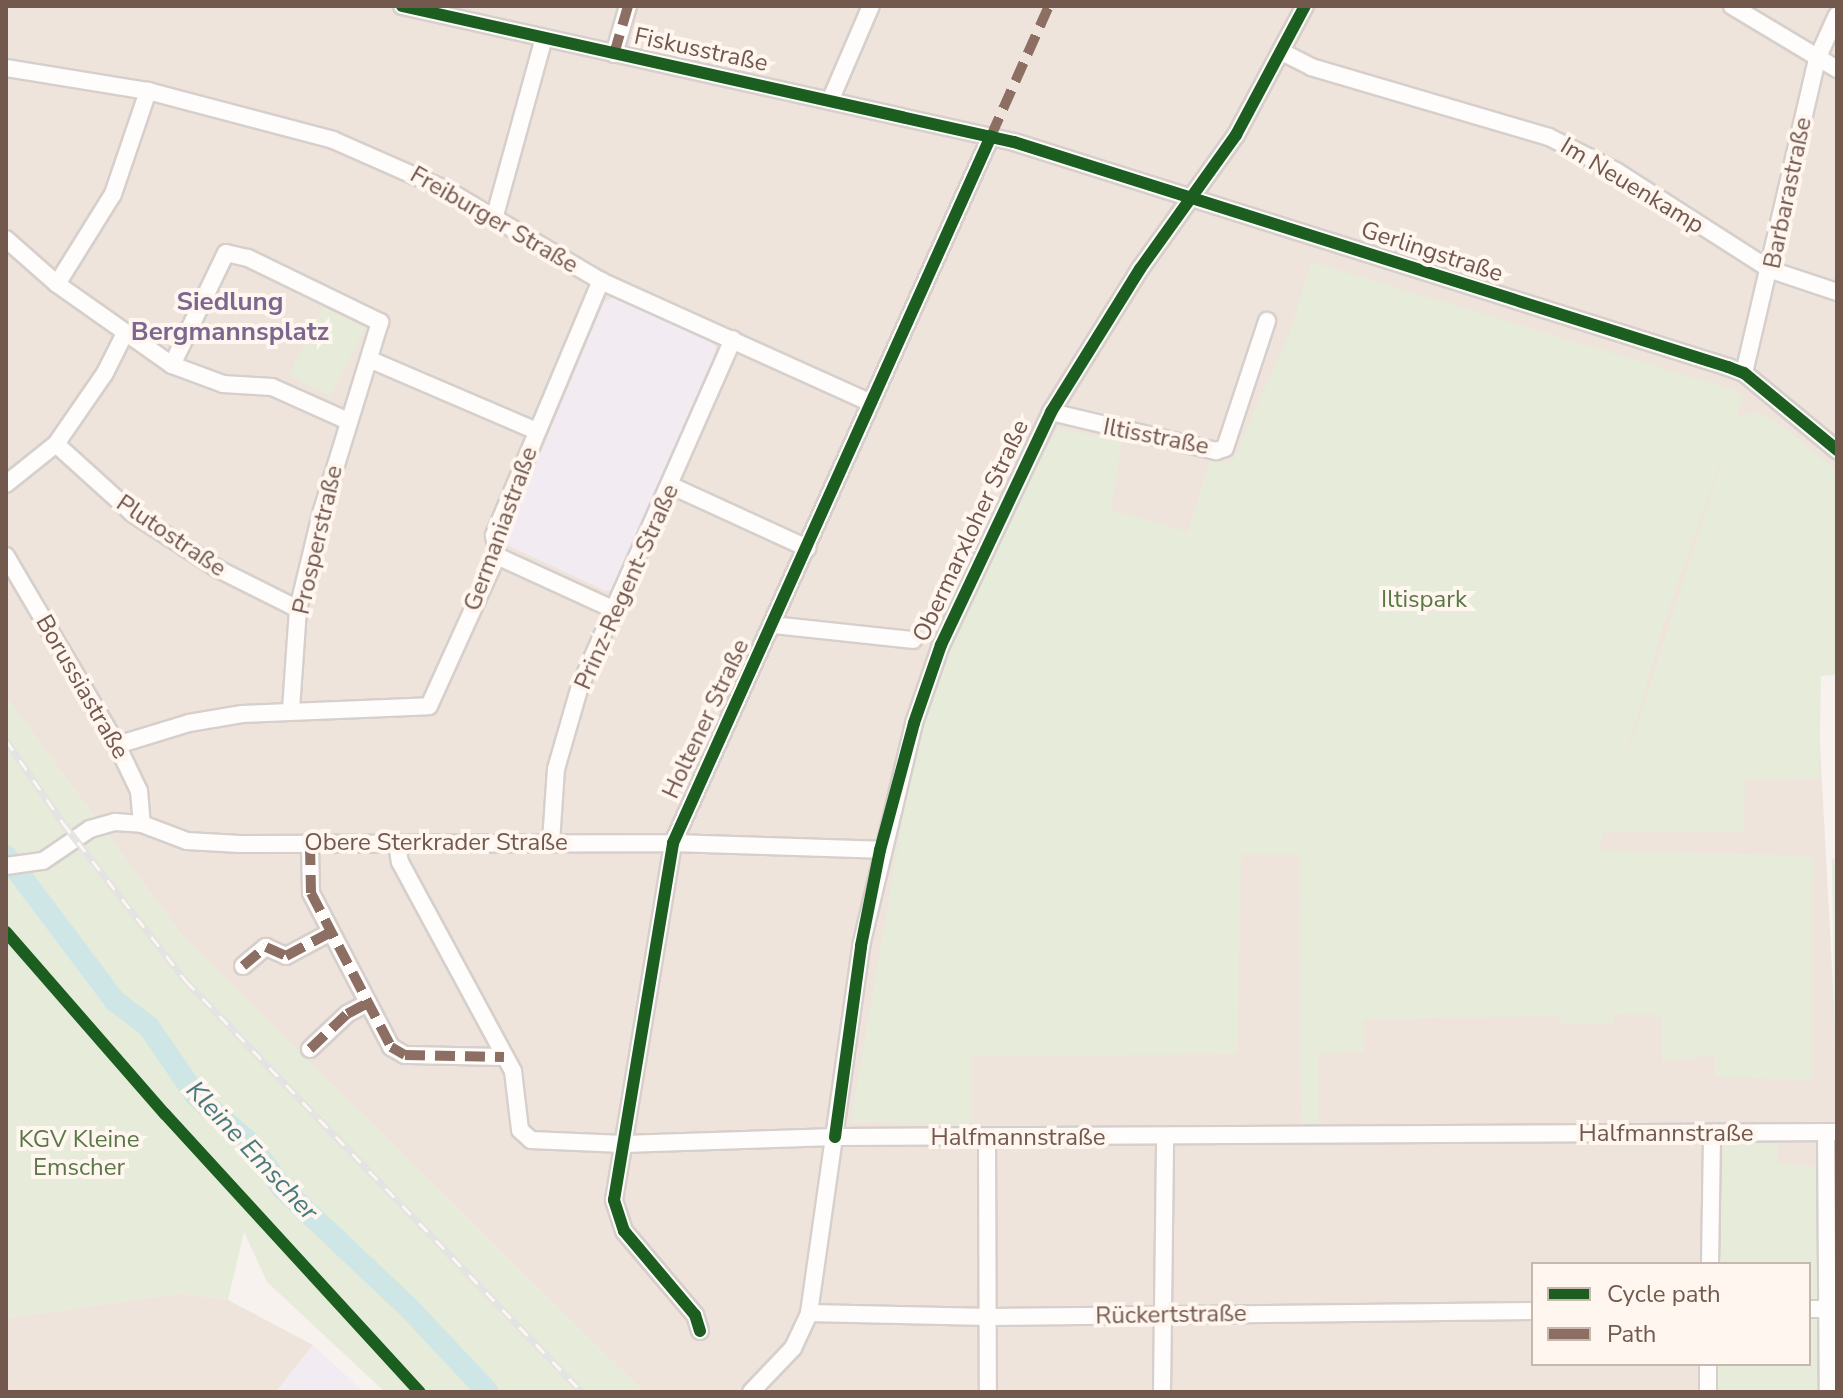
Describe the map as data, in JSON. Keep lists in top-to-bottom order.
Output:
{
  "streets": {
    "street": [
      "Fiskusstraße",
      "Im Neuenkamp",
      "Barbarastraße",
      "Freiburger Straße",
      "Gerlingstraße",
      "Iltisstraße",
      "Germaniastraße",
      "Obermarxloher Straße",
      "Plutostraße",
      "Prosperstraße",
      "Prinz-Regent-Straße",
      "Borussiastraße",
      "Holtener Straße",
      "Obere Sterkrader Straße",
      "Halfmannstraße",
      "Rückertstraße"
    ]
  },
  "crossings": [
    ["Fiskusstraße", "Gerlingstraße"],
    ["Fiskusstraße", "Holtener Straße"],
    ["Im Neuenkamp", "Barbarastraße"],
    ["Im Neuenkamp", "Obermarxloher Straße"],
    ["Barbarastraße", "Gerlingstraße"],
    ["Freiburger Straße", "Germaniastraße"],
    ["Freiburger Straße", "Prinz-Regent-Straße"],
    ["Freiburger Straße", "Holtener Straße"],
    ["Gerlingstraße", "Obermarxloher Straße"],
    ["Gerlingstraße", "Holtener Straße"],
    ["Iltisstraße", "Obermarxloher Straße"],
    ["Germaniastraße", "Prosperstraße"],
    ["Germaniastraße", "Borussiastraße"],
    ["Obermarxloher Straße", "Obere Sterkrader Straße"],
    ["Obermarxloher Straße", "Halfmannstraße"],
    ["Obermarxloher Straße", "Rückertstraße"],
    ["Plutostraße", "Prosperstraße"],
    ["Prinz-Regent-Straße", "Obere Sterkrader Straße"],
    ["Borussiastraße", "Obere Sterkrader Straße"],
    ["Holtener Straße", "Obere Sterkrader Straße"],
    ["Holtener Straße", "Halfmannstraße"],
    ["Obere Sterkrader Straße", "Halfmannstraße"]
  ],
  "districts": ["Siedlung Bergmannsplatz"],
  "water": ["Kleine Emscher"],
  "parks": ["Iltispark", "KGV Kleine Emscher"],
  "legend": ["Cycle path", "Path"]
}
